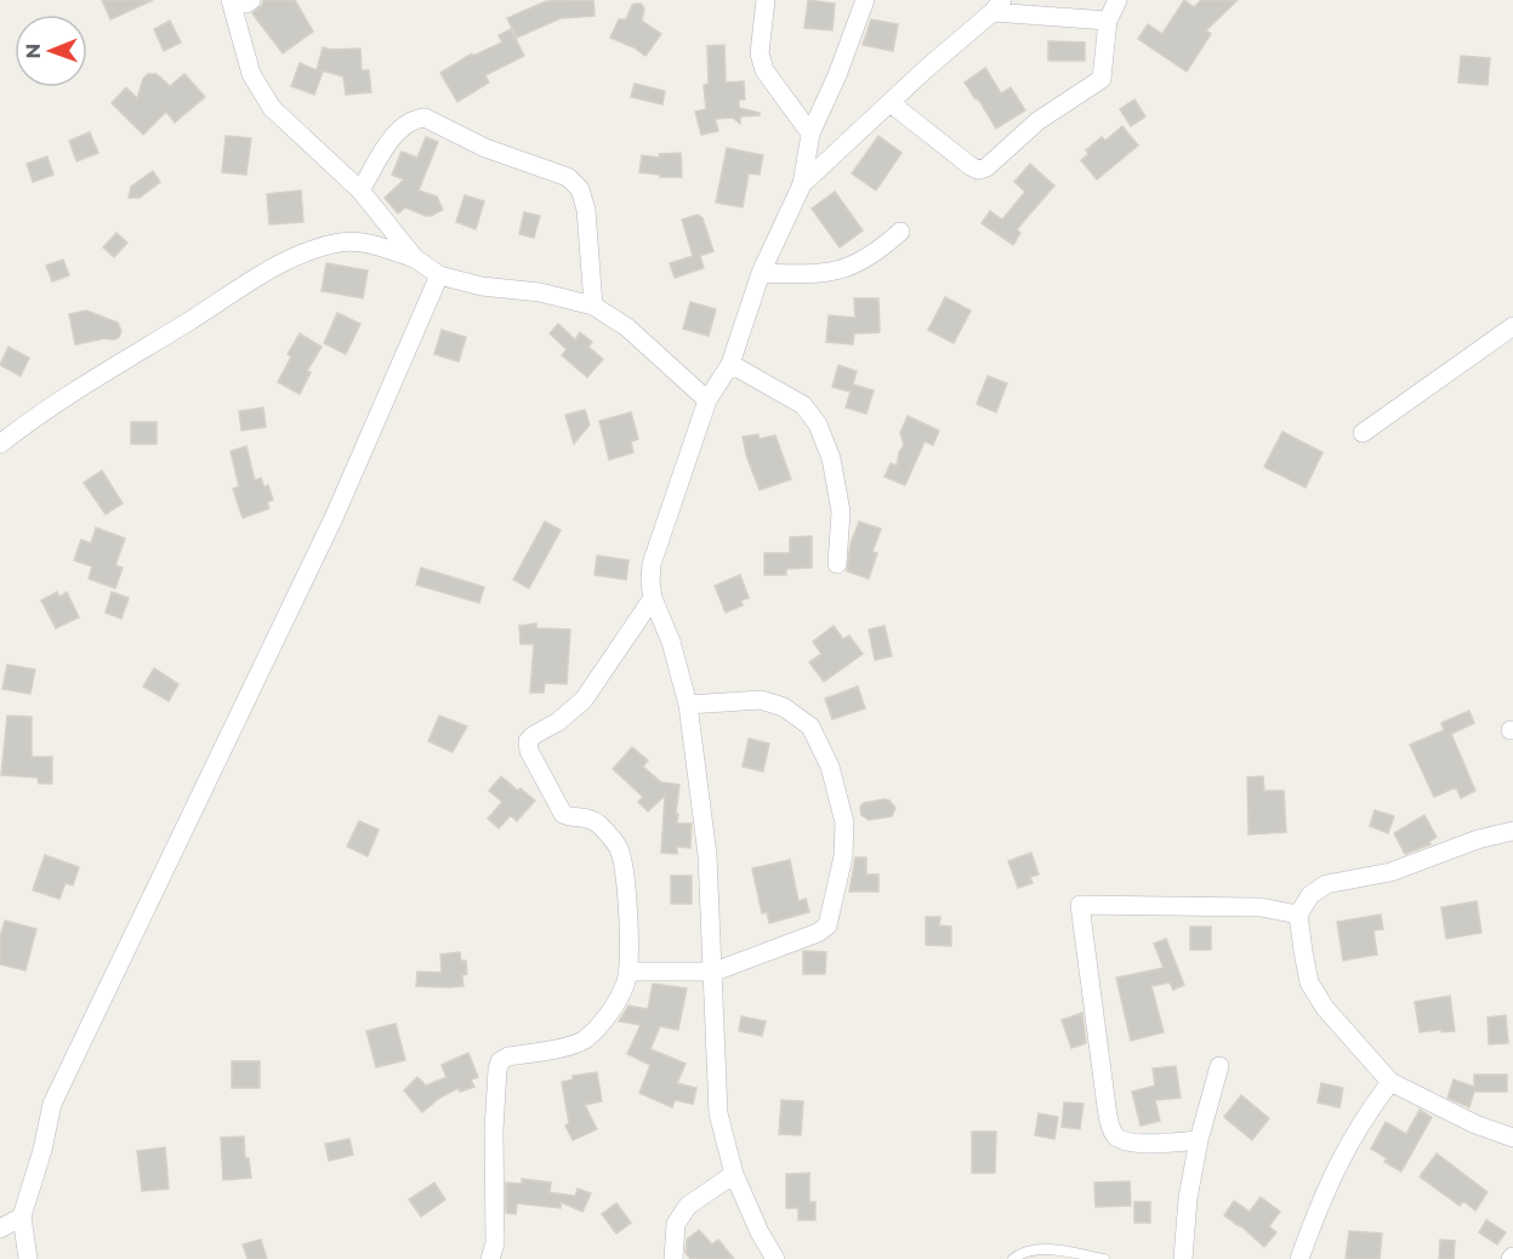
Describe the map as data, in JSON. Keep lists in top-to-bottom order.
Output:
{
  "north": "left"
}
